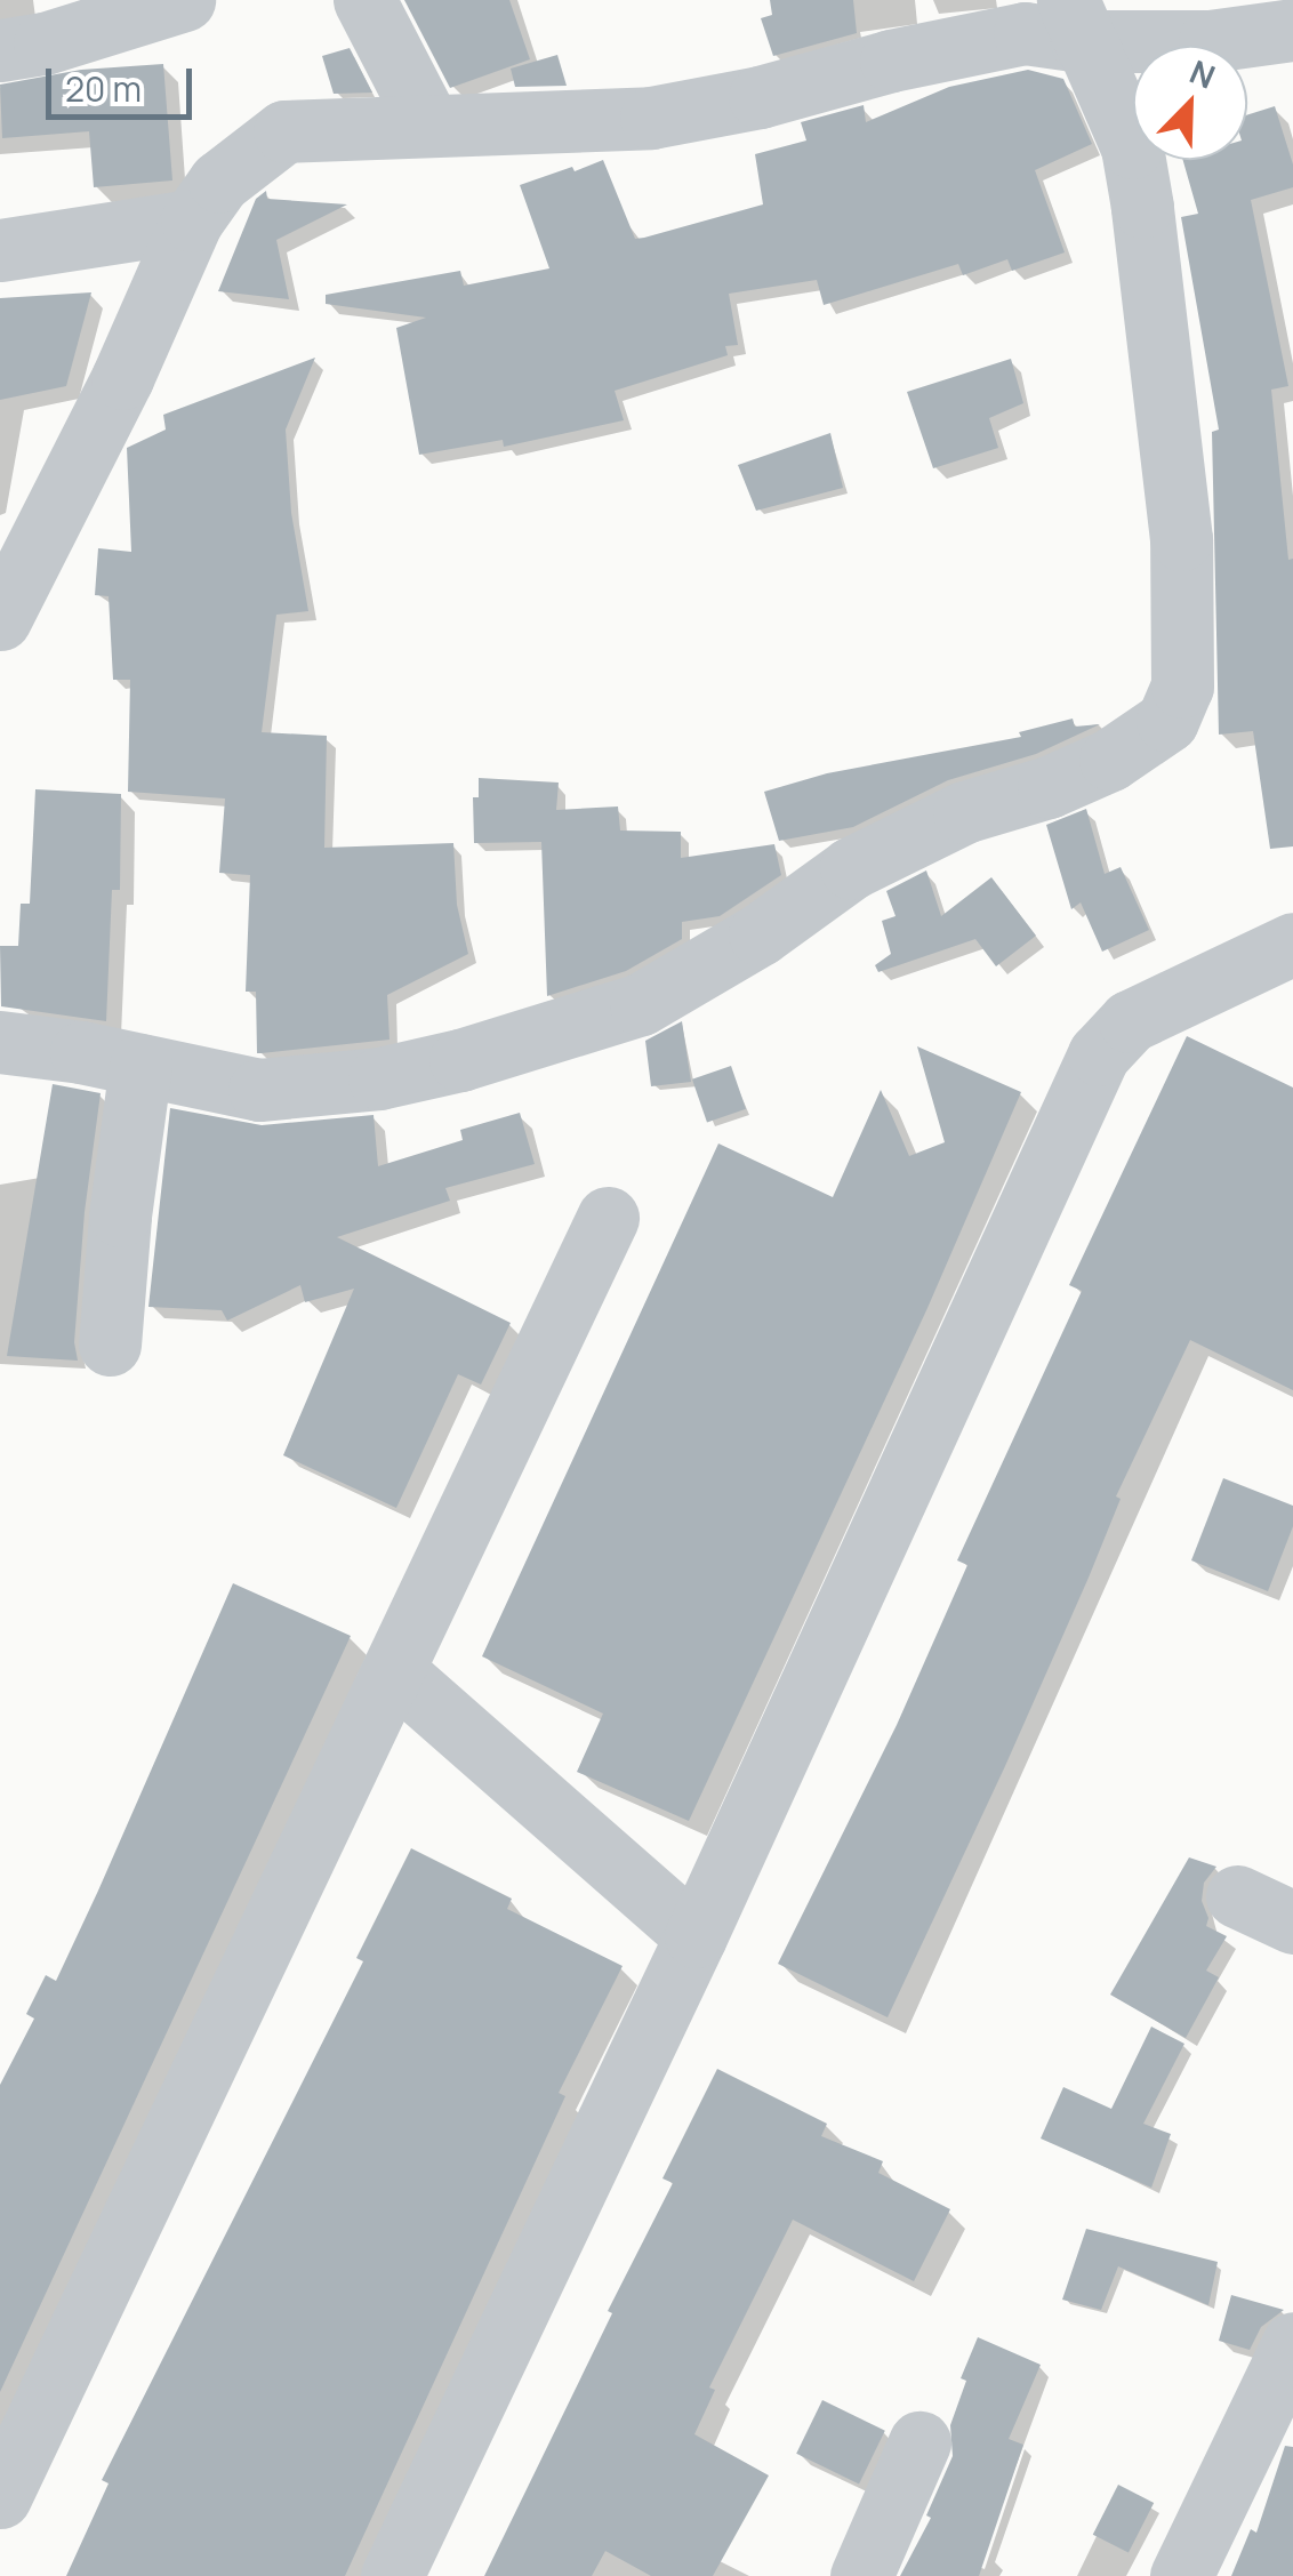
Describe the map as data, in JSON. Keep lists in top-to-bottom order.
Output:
{
  "scale_bar": "20 m",
  "north": "top right"
}
